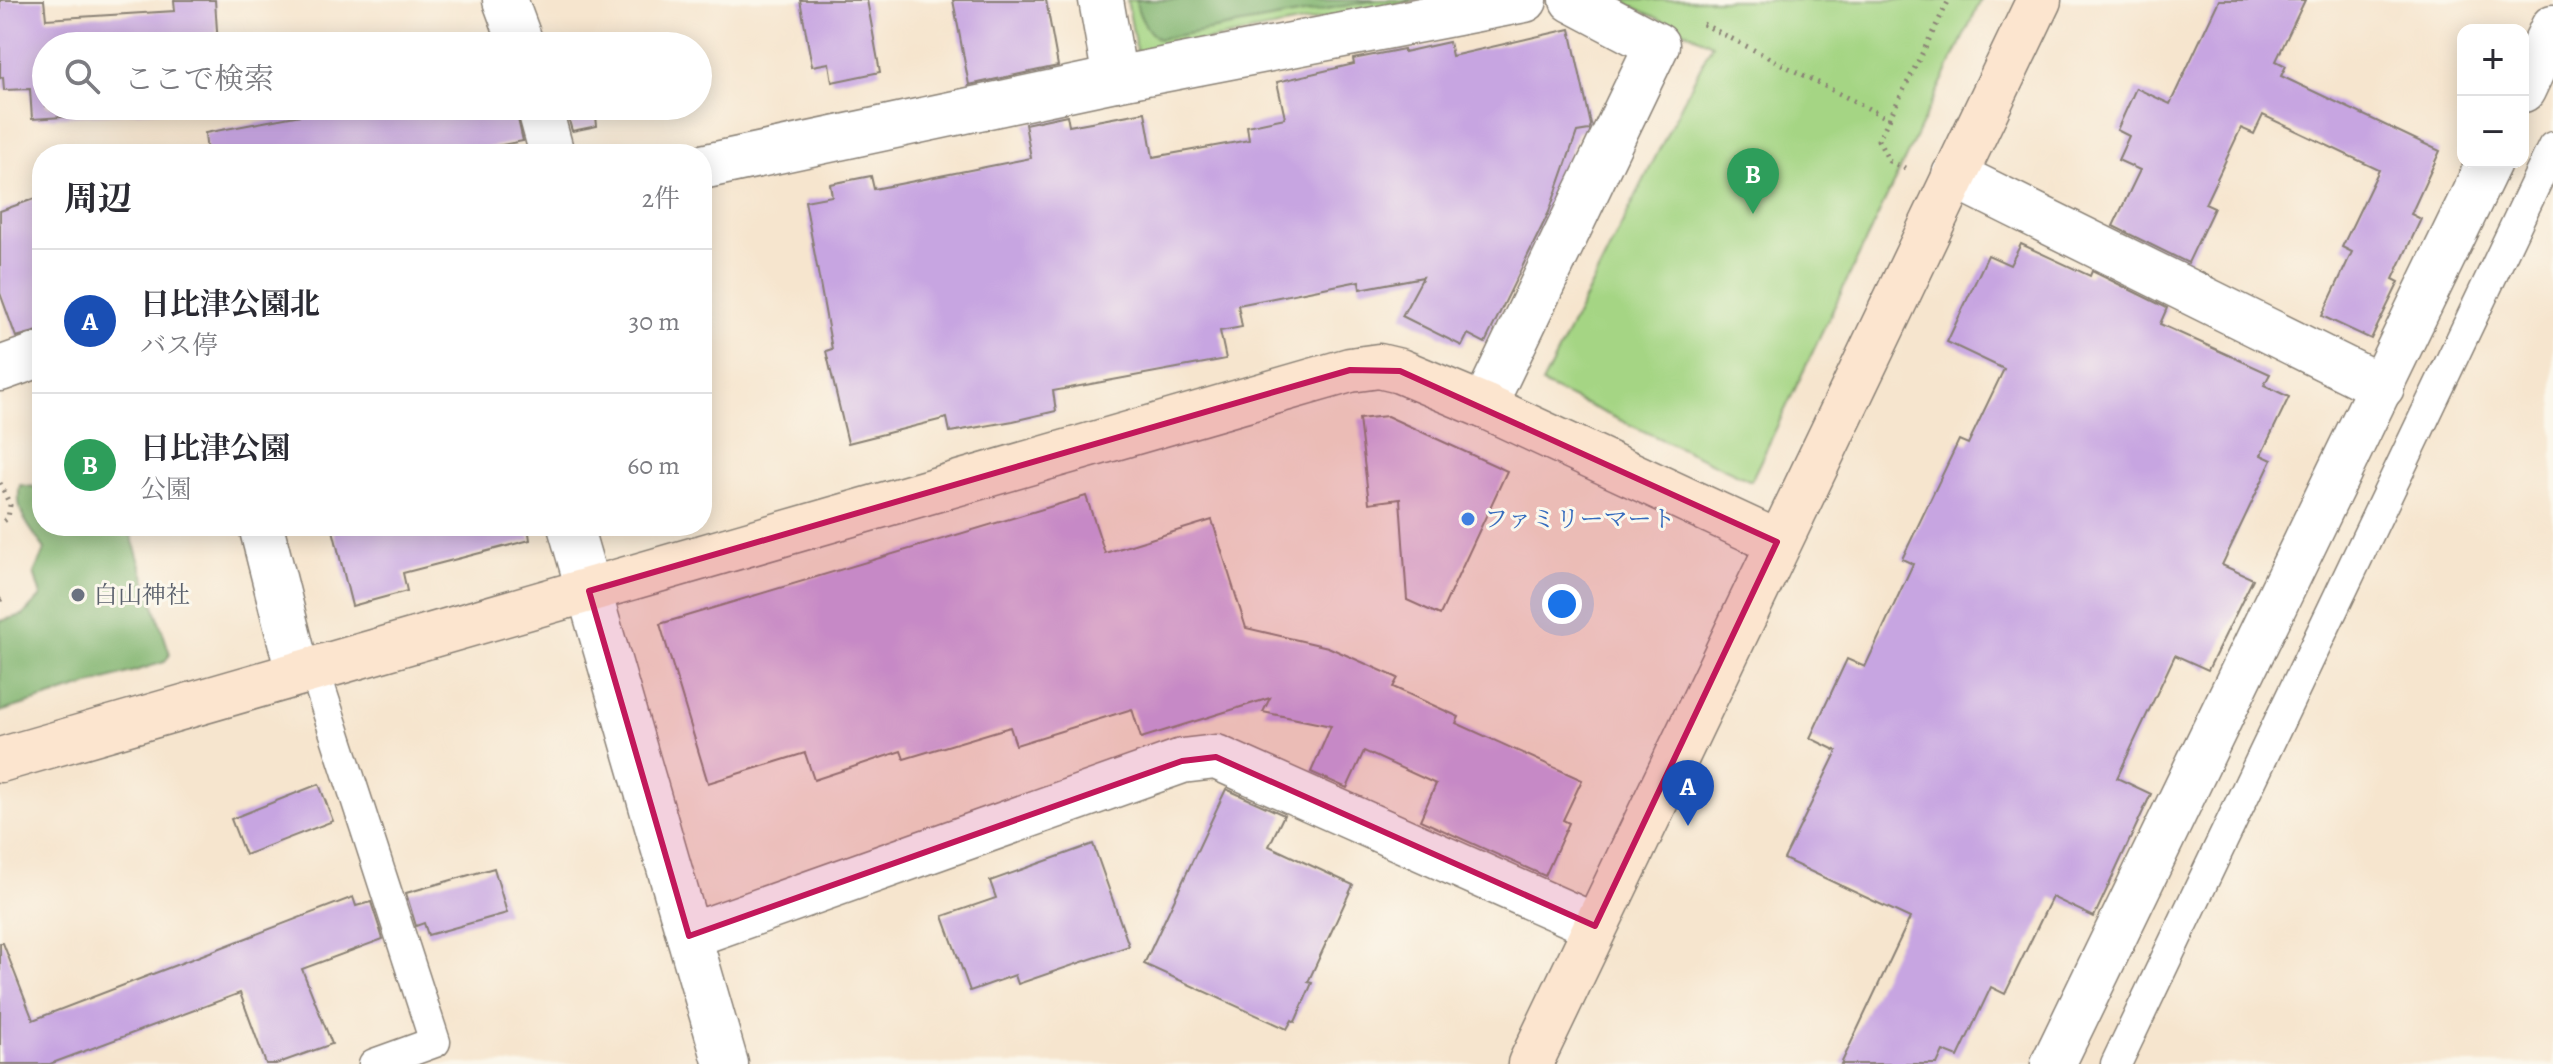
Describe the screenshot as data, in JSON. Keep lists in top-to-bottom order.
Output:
{
  "places": ["ファミリーマート", "白山神社"],
  "page": {
    "map_buttons": ["+", "−"],
    "search": "ここで検索",
    "heading": ["周辺", "2件"],
    "pins": ["B", "A"],
    "list": [
      {
        "mark": "A",
        "name": "日比津公園北",
        "note": "バス停",
        "value": "30 m"
      },
      {
        "mark": "B",
        "name": "日比津公園",
        "note": "公園",
        "value": "60 m"
      }
    ]
  }
}
